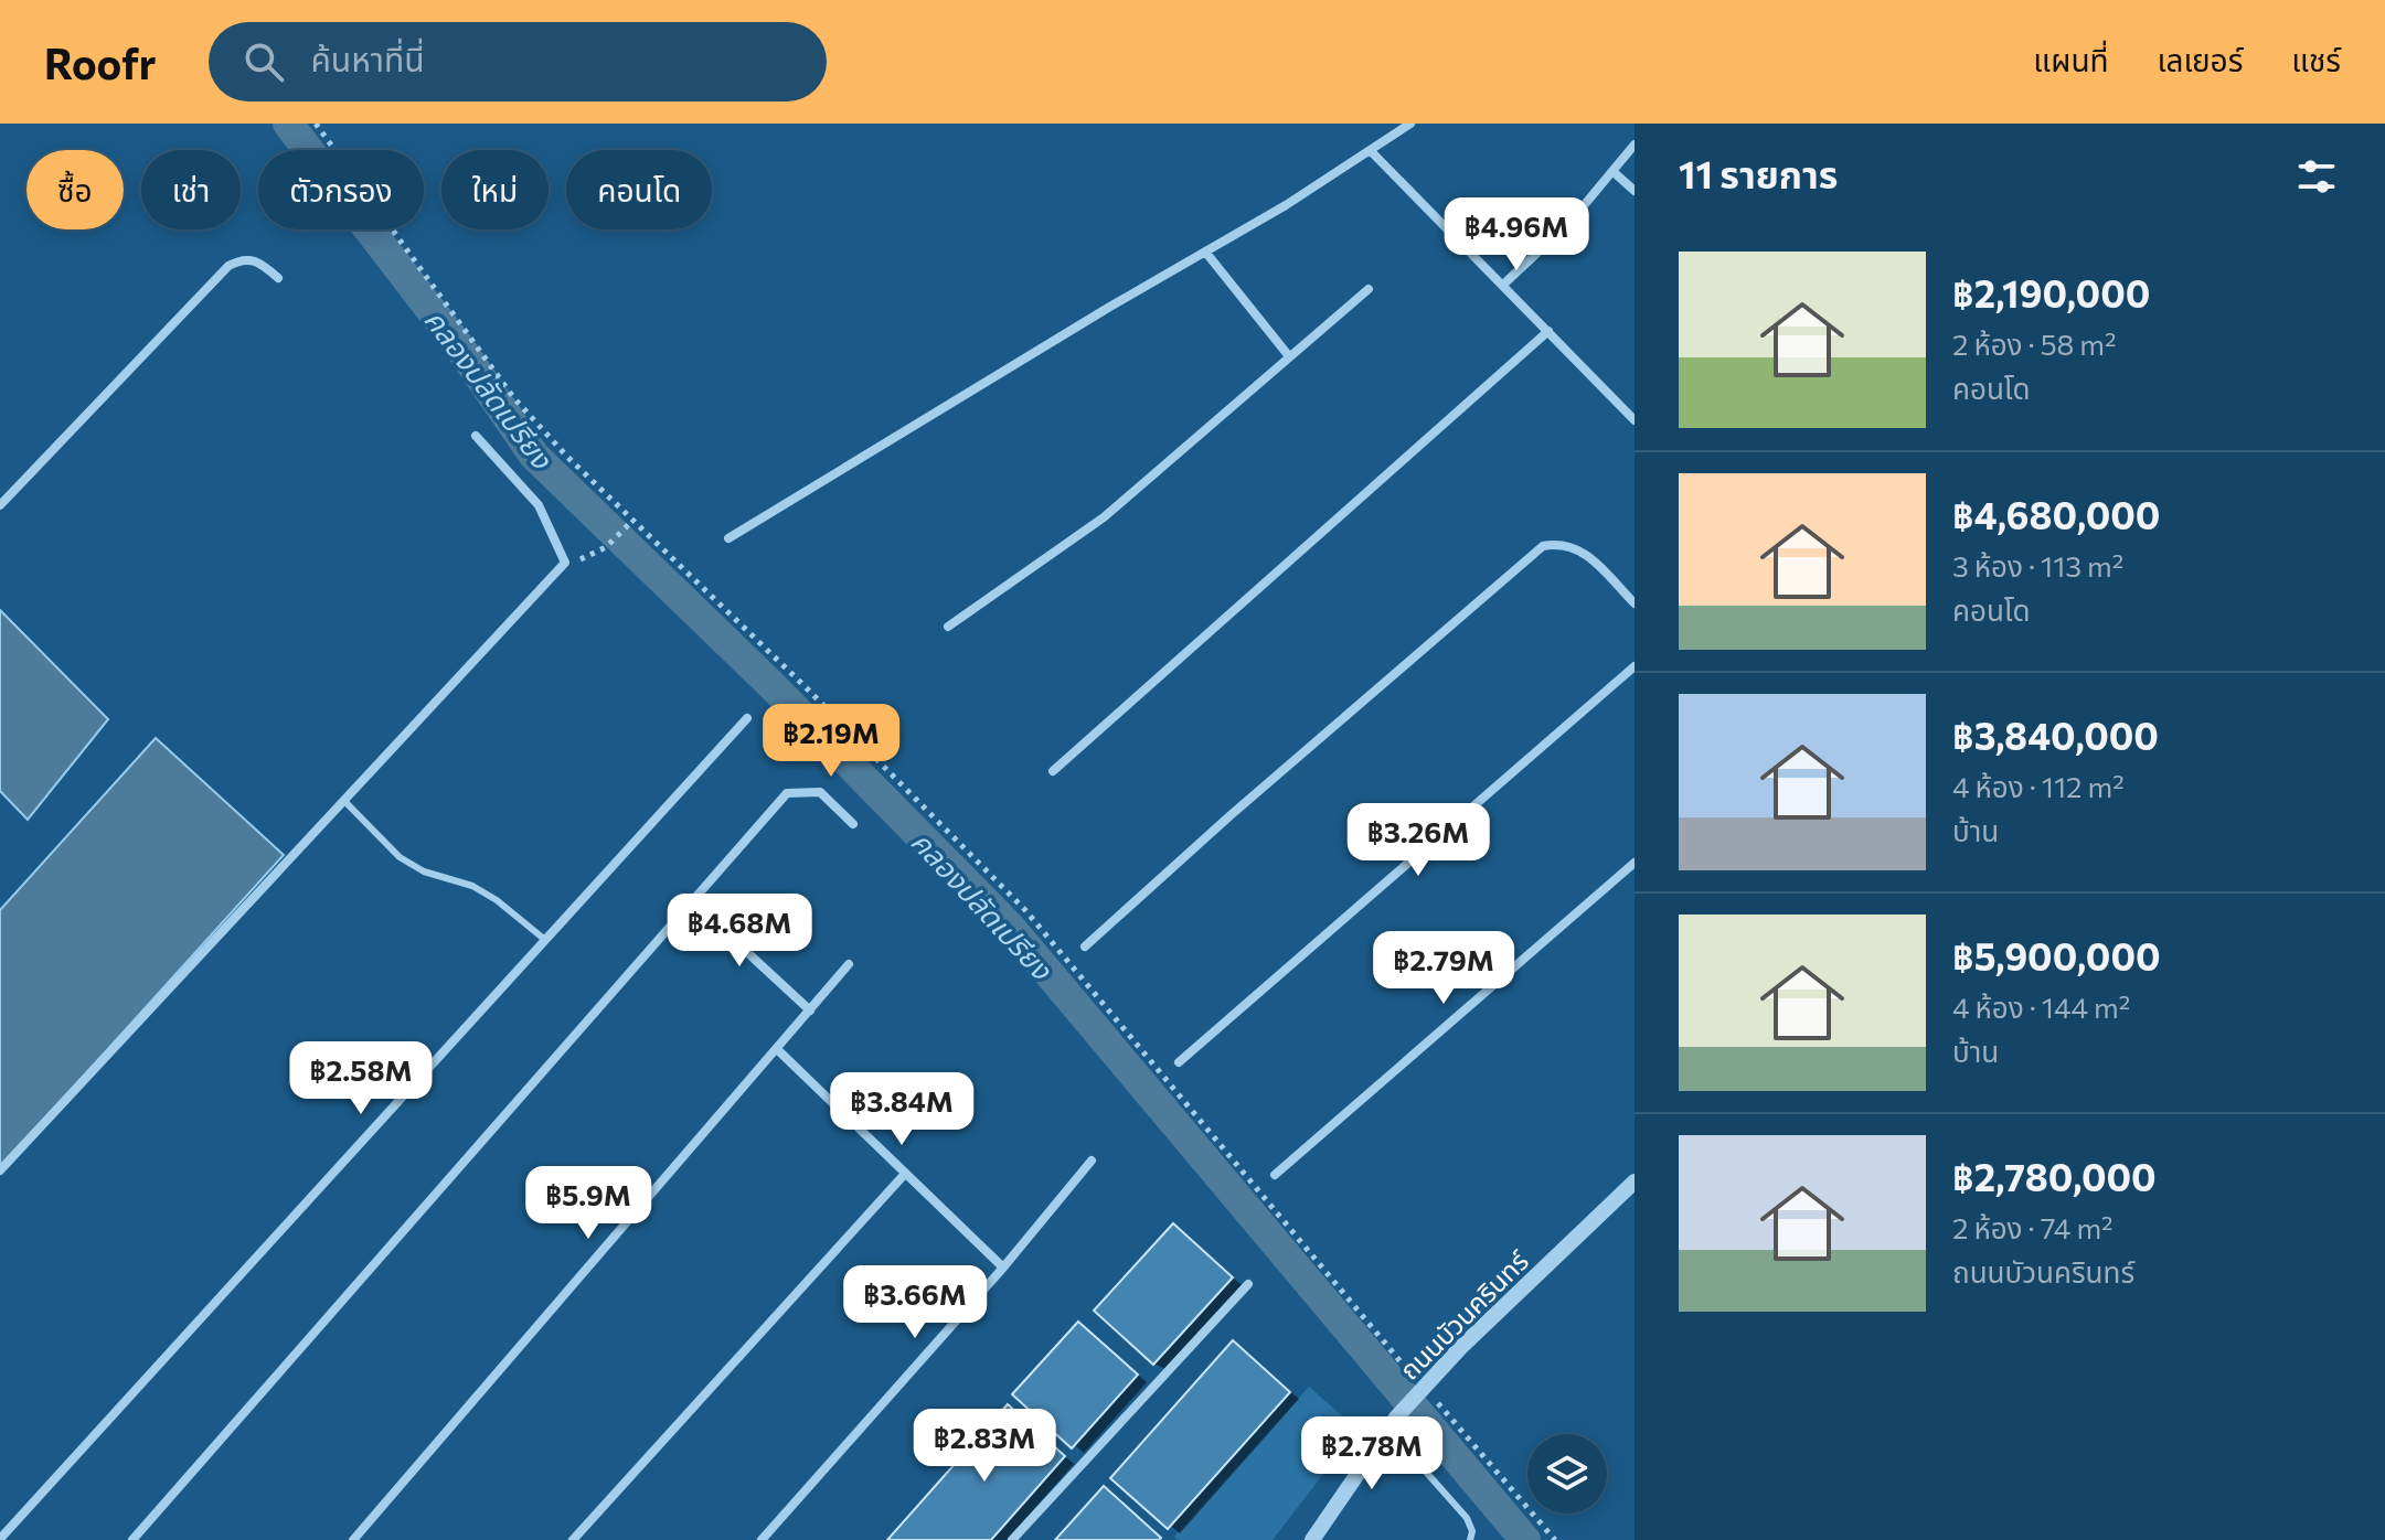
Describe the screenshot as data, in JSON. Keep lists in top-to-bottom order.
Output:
{
  "streets": {
    "street": ["ถนนบัวนครินทร์"]
  },
  "water": ["คลองปลัดเปรียง"],
  "page": {
    "header": "Roofr",
    "search": "ค้นหาที่นี่",
    "nav": ["แผนที่", "เลเยอร์", "แชร์"],
    "heading": "11 รายการ",
    "chip": [
      "ซื้อ",
      "เช่า",
      "ตัวกรอง",
      "ใหม่",
      "คอนโด"
    ],
    "price": [
      "฿4.96M",
      "฿2.19M",
      "฿3.26M",
      "฿4.68M",
      "฿2.79M",
      "฿2.58M",
      "฿3.84M",
      "฿5.9M",
      "฿3.66M",
      "฿2.83M",
      "฿2.78M"
    ],
    "list": [
      {
        "name": "฿2,190,000",
        "note": "2 ห้อง · 58 m² · คอนโด"
      },
      {
        "name": "฿4,680,000",
        "note": "3 ห้อง · 113 m² · คอนโด"
      },
      {
        "name": "฿3,840,000",
        "note": "4 ห้อง · 112 m² · บ้าน"
      },
      {
        "name": "฿5,900,000",
        "note": "4 ห้อง · 144 m² · บ้าน"
      },
      {
        "name": "฿2,780,000",
        "note": "2 ห้อง · 74 m² · ถนนบัวนครินทร์"
      }
    ]
  }
}
